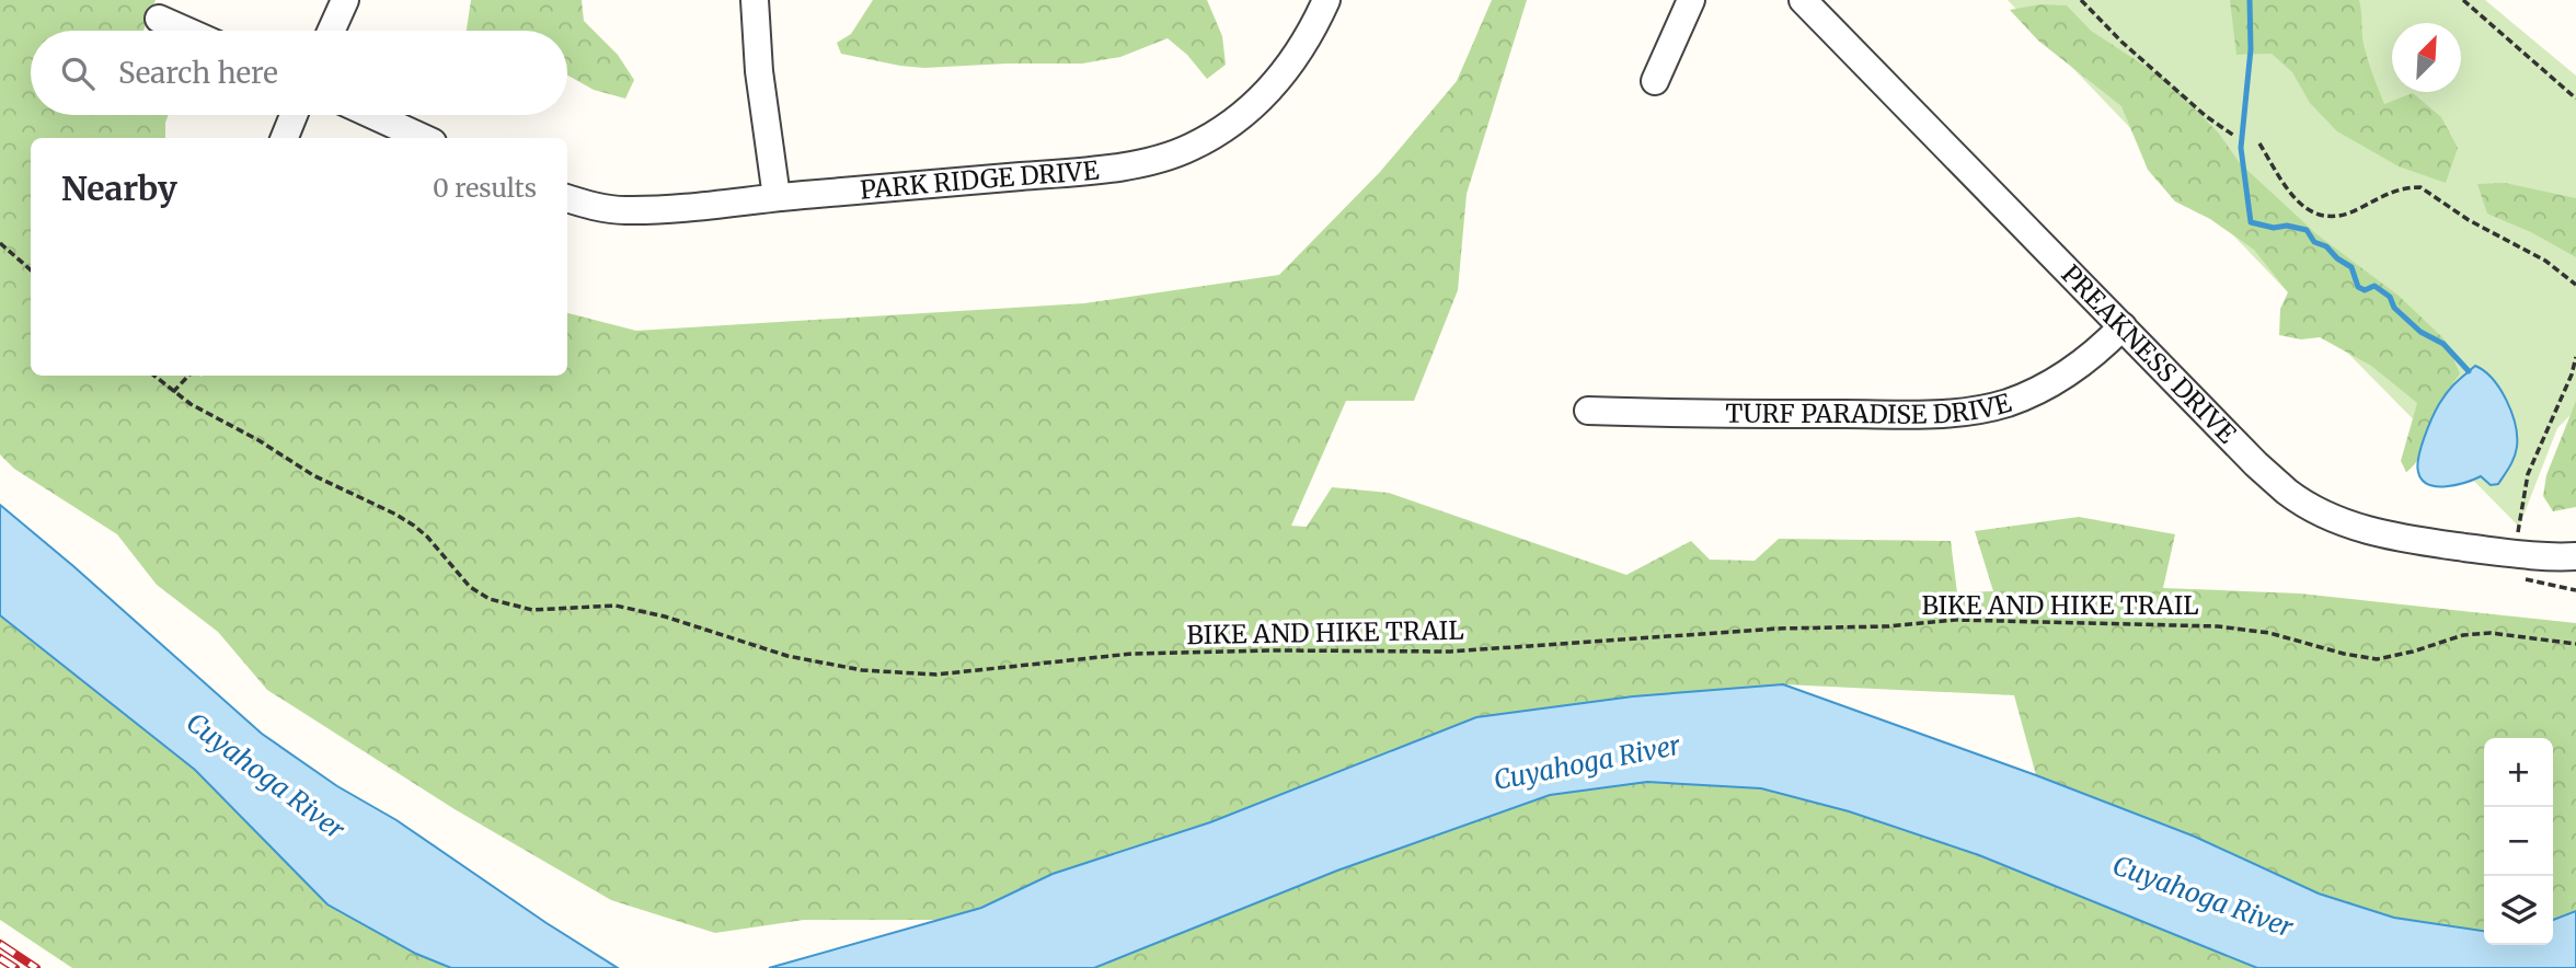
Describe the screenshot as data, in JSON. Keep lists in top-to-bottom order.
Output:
{
  "streets": {
    "street": ["PARK RIDGE DRIVE", "PREAKNESS DRIVE", "TURF PARADISE DRIVE"],
    "path": ["BIKE AND HIKE TRAIL"]
  },
  "crossings": [
    ["PREAKNESS DRIVE", "TURF PARADISE DRIVE"]
  ],
  "water": ["Cuyahoga River"],
  "north": "top right",
  "page": {
    "search": "Search here",
    "heading": ["Nearby", "0 results"],
    "map_buttons": ["+", "−"]
  }
}
